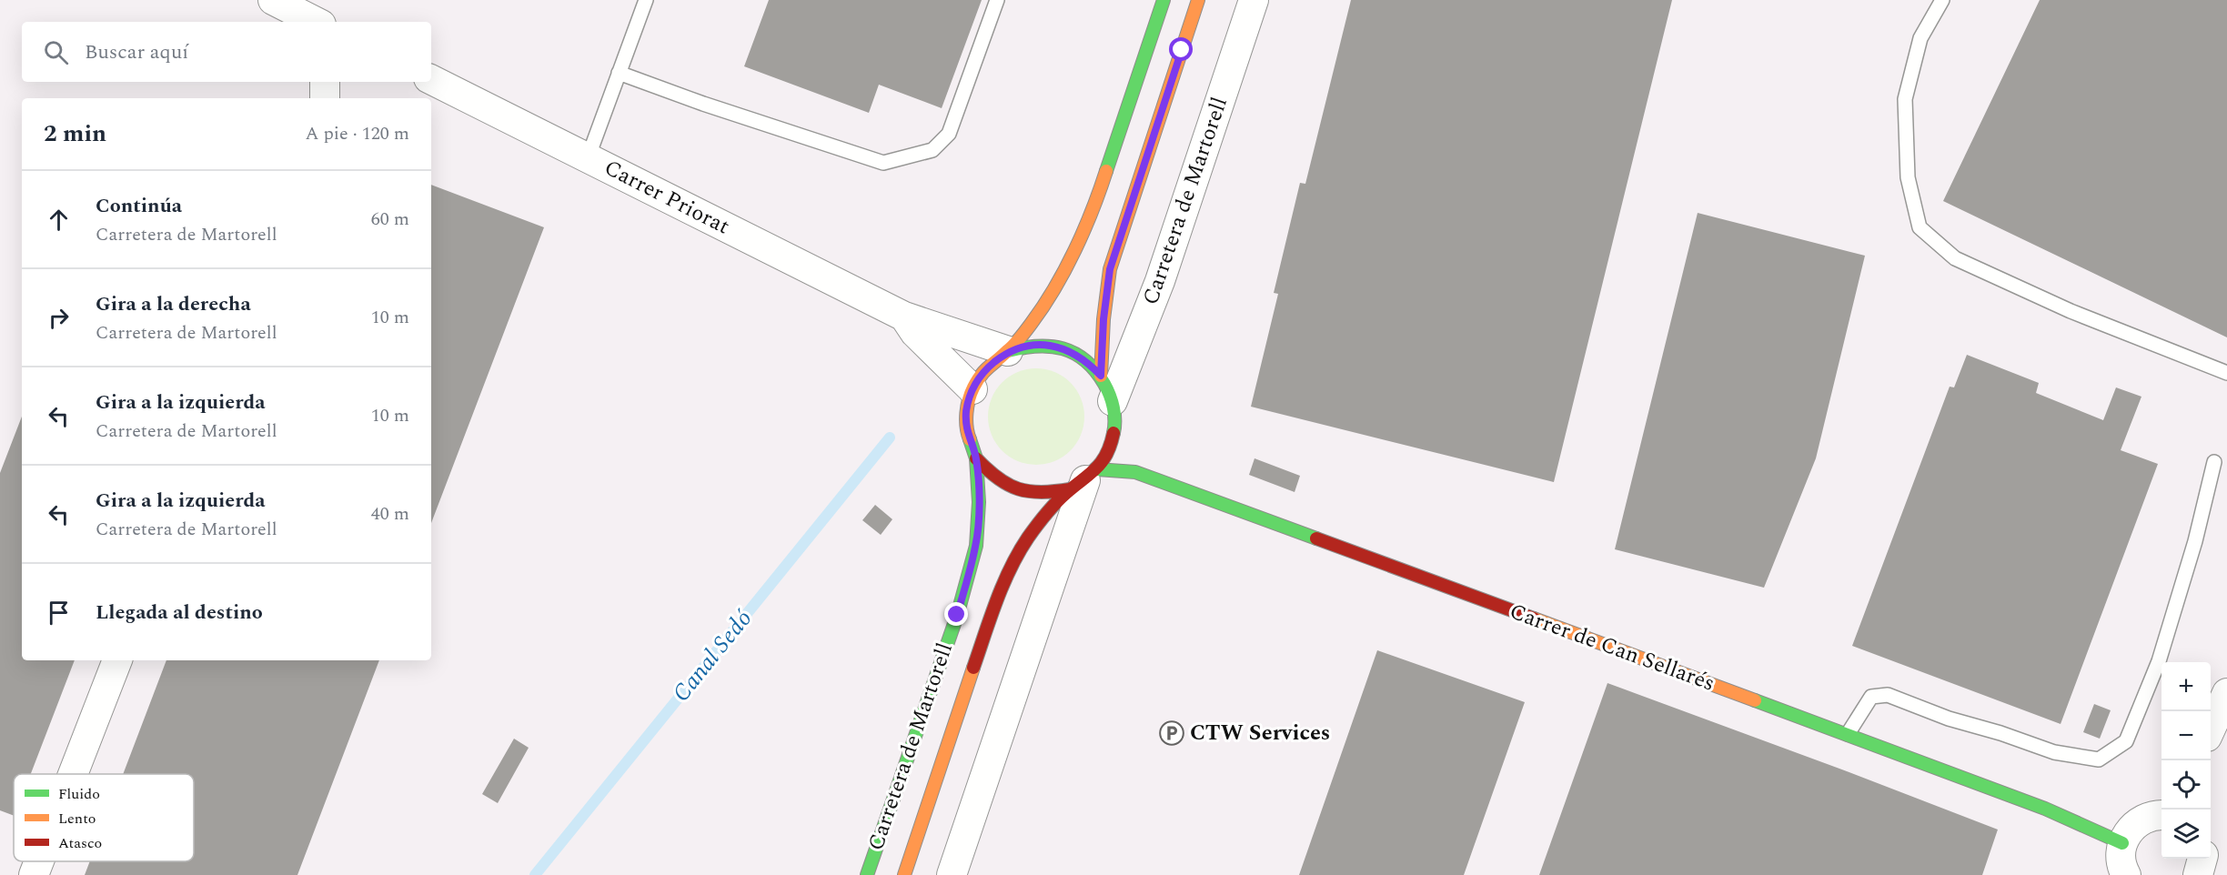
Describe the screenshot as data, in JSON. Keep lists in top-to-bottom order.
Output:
{
  "streets": {
    "main road": ["Carretera de Martorell", "Carrer de Can Sellarés"],
    "street": ["Carrer Priorat"]
  },
  "crossings": [
    ["Carrer Priorat", "Carretera de Martorell"],
    ["Carrer Priorat", "Carrer de Can Sellarés"],
    ["Carretera de Martorell", "Carrer de Can Sellarés"]
  ],
  "water": ["Canal Sedó"],
  "places": {
    "parking": ["CTW Services"]
  },
  "legend": ["Fluido", "Lento", "Atasco"],
  "page": {
    "search": "Buscar aquí",
    "heading": ["2 min", "A pie · 120 m"],
    "list": [
      ["Continúa", "Carretera de Martorell", "60 m"],
      ["Gira a la derecha", "Carretera de Martorell", "10 m"],
      ["Gira a la izquierda", "Carretera de Martorell", "10 m"],
      ["Gira a la izquierda", "Carretera de Martorell", "40 m"],
      "Llegada al destino"
    ],
    "map_buttons": ["+", "−"]
  }
}
